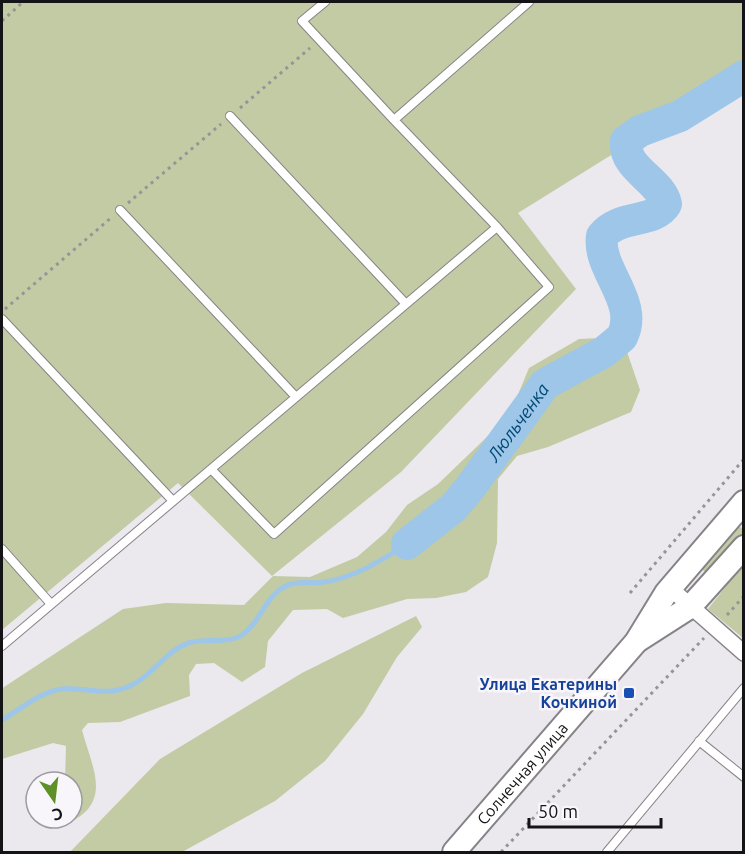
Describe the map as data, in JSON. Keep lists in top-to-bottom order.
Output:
{
  "streets": {
    "main road": ["Солнечная улица"]
  },
  "water": ["Люльченка"],
  "places": {
    "transit": ["Улица Екатерины Кочкиной"]
  },
  "scale_bar": "50 m",
  "north": "bottom"
}
